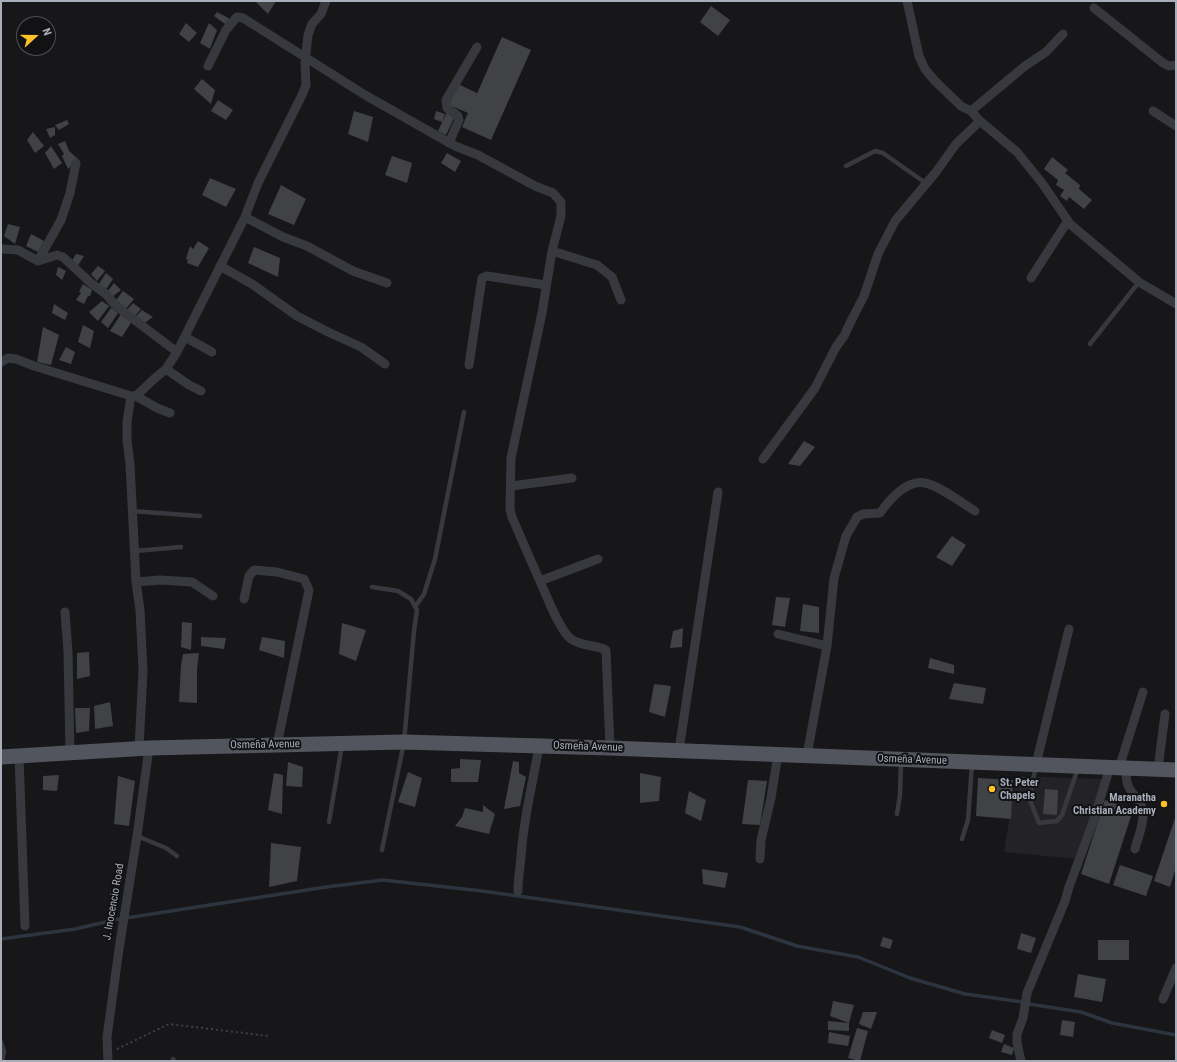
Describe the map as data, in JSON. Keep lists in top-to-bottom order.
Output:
{
  "streets": {
    "main road": ["Osmeña Avenue"],
    "street": ["J. Inocencio Road"]
  },
  "crossings": [
    ["Osmeña Avenue", "J. Inocencio Road"]
  ],
  "places": ["St. Peter Chapels", "Maranatha Christian Academy"],
  "north": "right"
}
